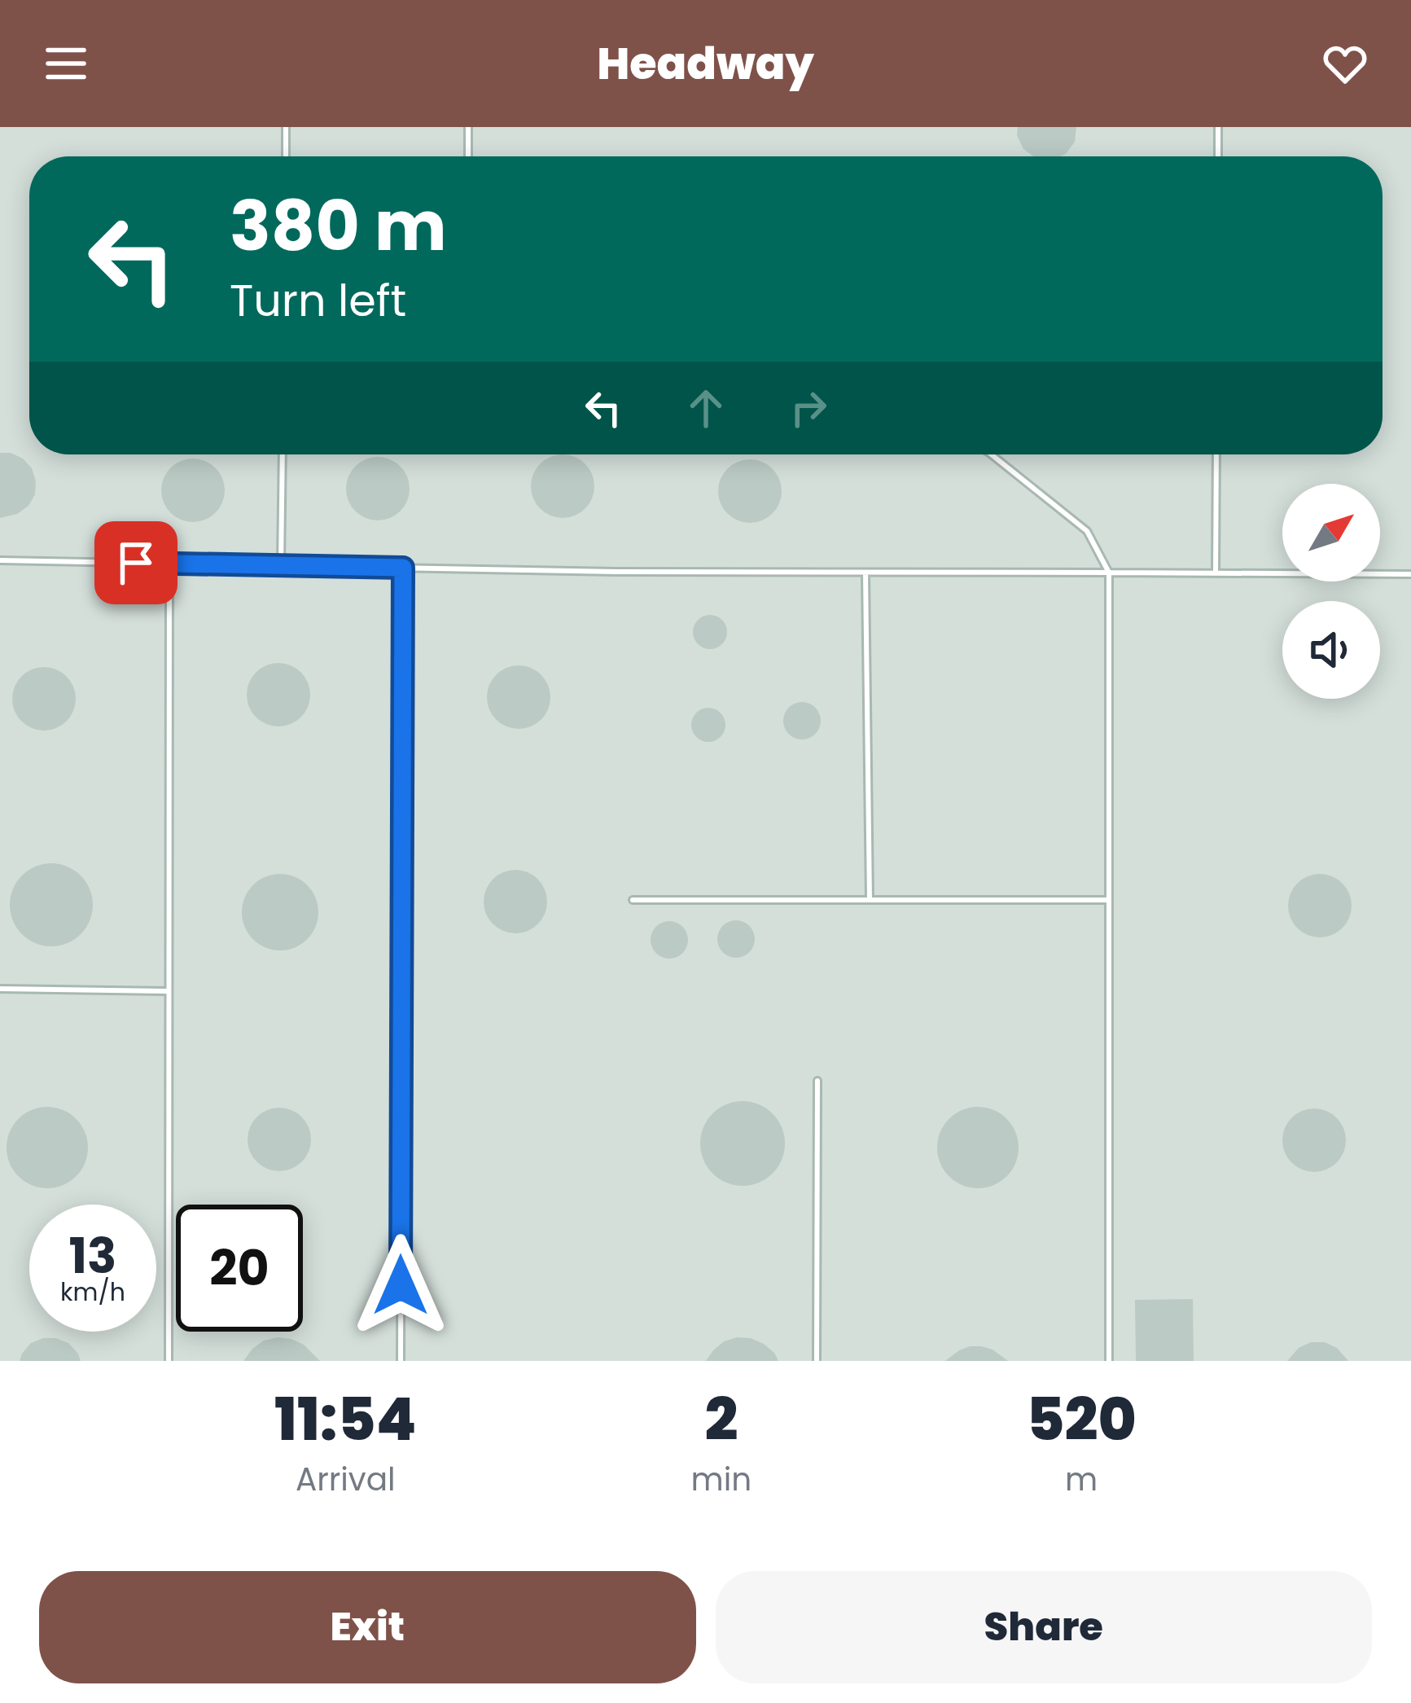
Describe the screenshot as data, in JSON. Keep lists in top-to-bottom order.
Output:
{
  "north": "top right",
  "page": {
    "header": "Headway",
    "turn": ["380 m", "Turn left"],
    "speed": "13 km/h",
    "limit": "20",
    "eta": [
      "11:54",
      "Arrival",
      "2",
      "min",
      "520",
      "m"
    ],
    "buttons": ["Exit", "Share"]
  }
}
